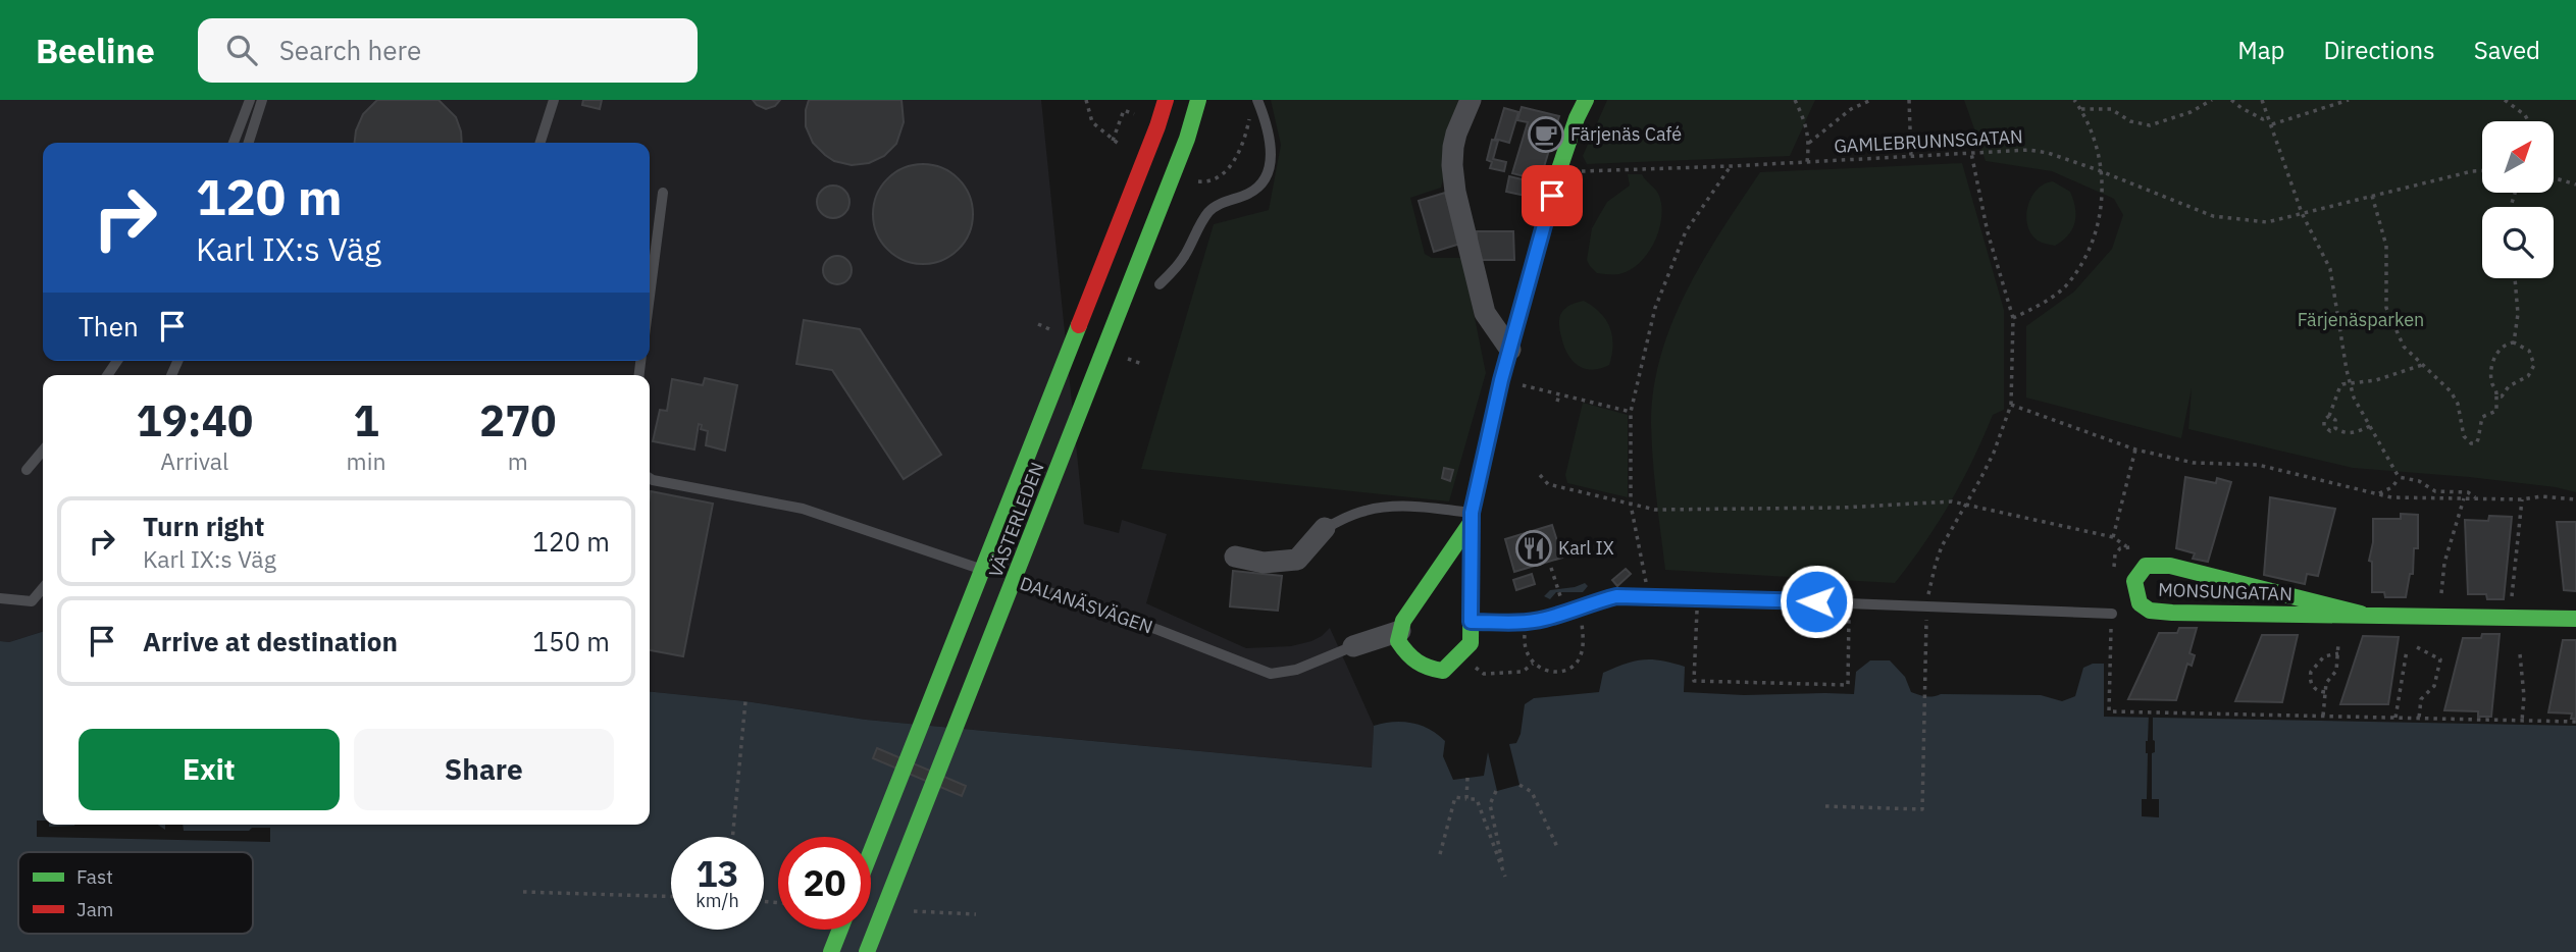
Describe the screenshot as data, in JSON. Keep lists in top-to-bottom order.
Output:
{
  "streets": {
    "main road": ["VÄSTERLEDEN", "MONSUNGATAN"],
    "street": ["DALANÄSVÄGEN"],
    "path": ["GAMLEBRUNNSGATAN"]
  },
  "parks": ["Färjenäsparken"],
  "places": {
    "cafe": ["Färjenäs Café"],
    "restaurant": ["Karl IX"]
  },
  "legend": ["Fast", "Jam"],
  "north": "top right",
  "page": {
    "header": "Beeline",
    "search": "Search here",
    "nav": ["Map", "Directions", "Saved"],
    "turn": ["120 m", "Karl IX:s Väg"],
    "then": "Then",
    "eta": [
      "19:40",
      "Arrival",
      "1",
      "min",
      "270",
      "m"
    ],
    "list": [
      {
        "name": "Turn right",
        "note": "Karl IX:s Väg",
        "value": "120 m"
      },
      {
        "name": "Arrive at destination",
        "value": "150 m"
      }
    ],
    "buttons": ["Exit", "Share"],
    "speed": "13 km/h",
    "limit": "20"
  }
}
